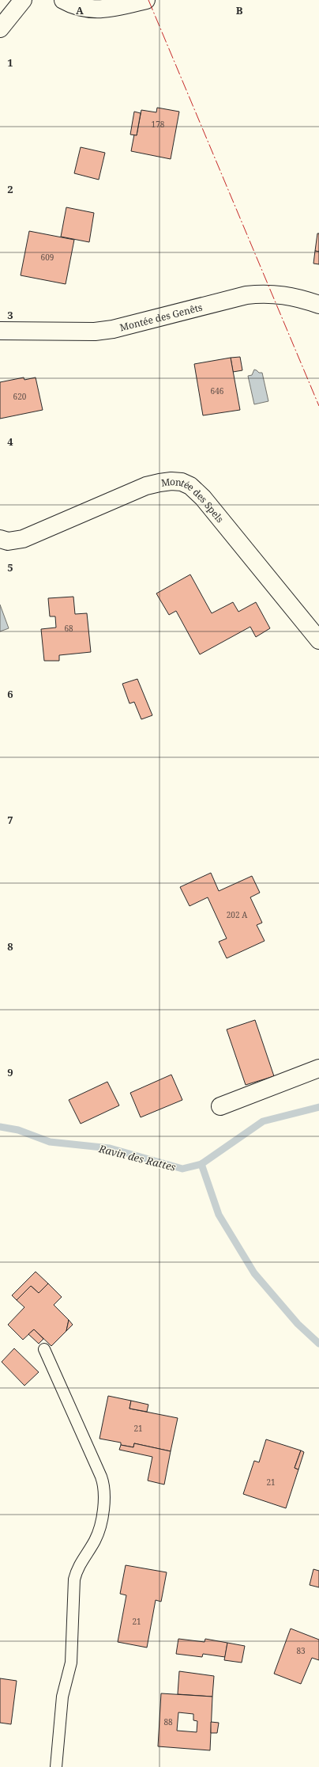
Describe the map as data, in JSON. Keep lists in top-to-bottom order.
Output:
{
  "streets": {
    "street": ["Montée des Genêts", "Montée des Spels"]
  },
  "water": ["Ravin des Rattes"],
  "house_numbers": [
    "178",
    "609",
    "646",
    "620",
    "68",
    "202 A",
    "21",
    "21",
    "21",
    "83",
    "88"
  ],
  "grid": {
    "columns": ["A", "B"],
    "rows": [
      "1",
      "2",
      "3",
      "4",
      "5",
      "6",
      "7",
      "8",
      "9"
    ]
  }
}
